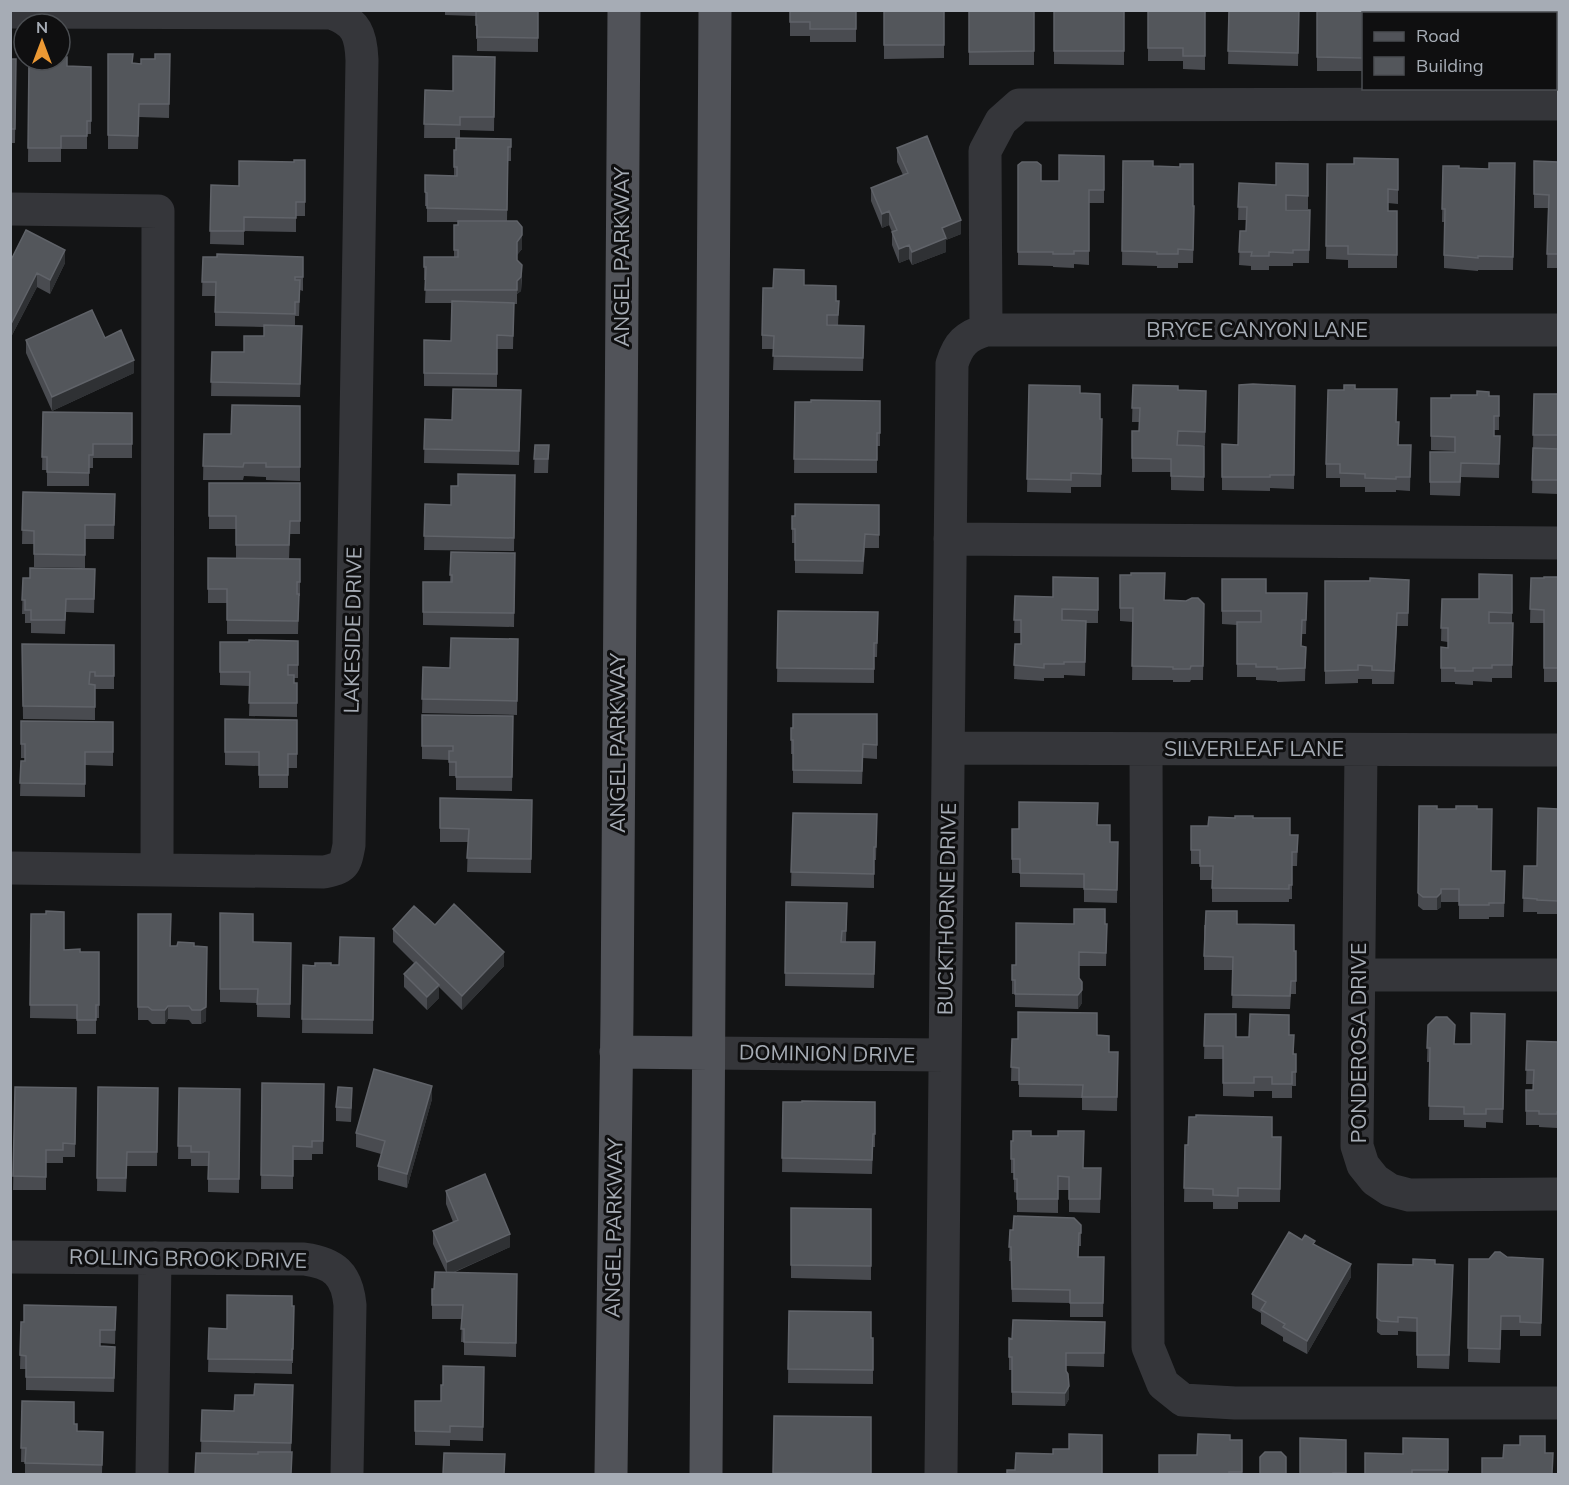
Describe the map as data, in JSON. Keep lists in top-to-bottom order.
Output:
{
  "streets": {
    "main road": ["ANGEL PARKWAY"],
    "street": [
      "BRYCE CANYON LANE",
      "LAKESIDE DRIVE",
      "SILVERLEAF LANE",
      "BUCKTHORNE DRIVE",
      "PONDEROSA DRIVE",
      "DOMINION DRIVE",
      "ROLLING BROOK DRIVE"
    ]
  },
  "crossings": [
    ["BRYCE CANYON LANE", "BUCKTHORNE DRIVE"],
    ["SILVERLEAF LANE", "BUCKTHORNE DRIVE"],
    ["SILVERLEAF LANE", "PONDEROSA DRIVE"],
    ["BUCKTHORNE DRIVE", "DOMINION DRIVE"]
  ],
  "legend": ["Road", "Building"],
  "north": "top"
}
